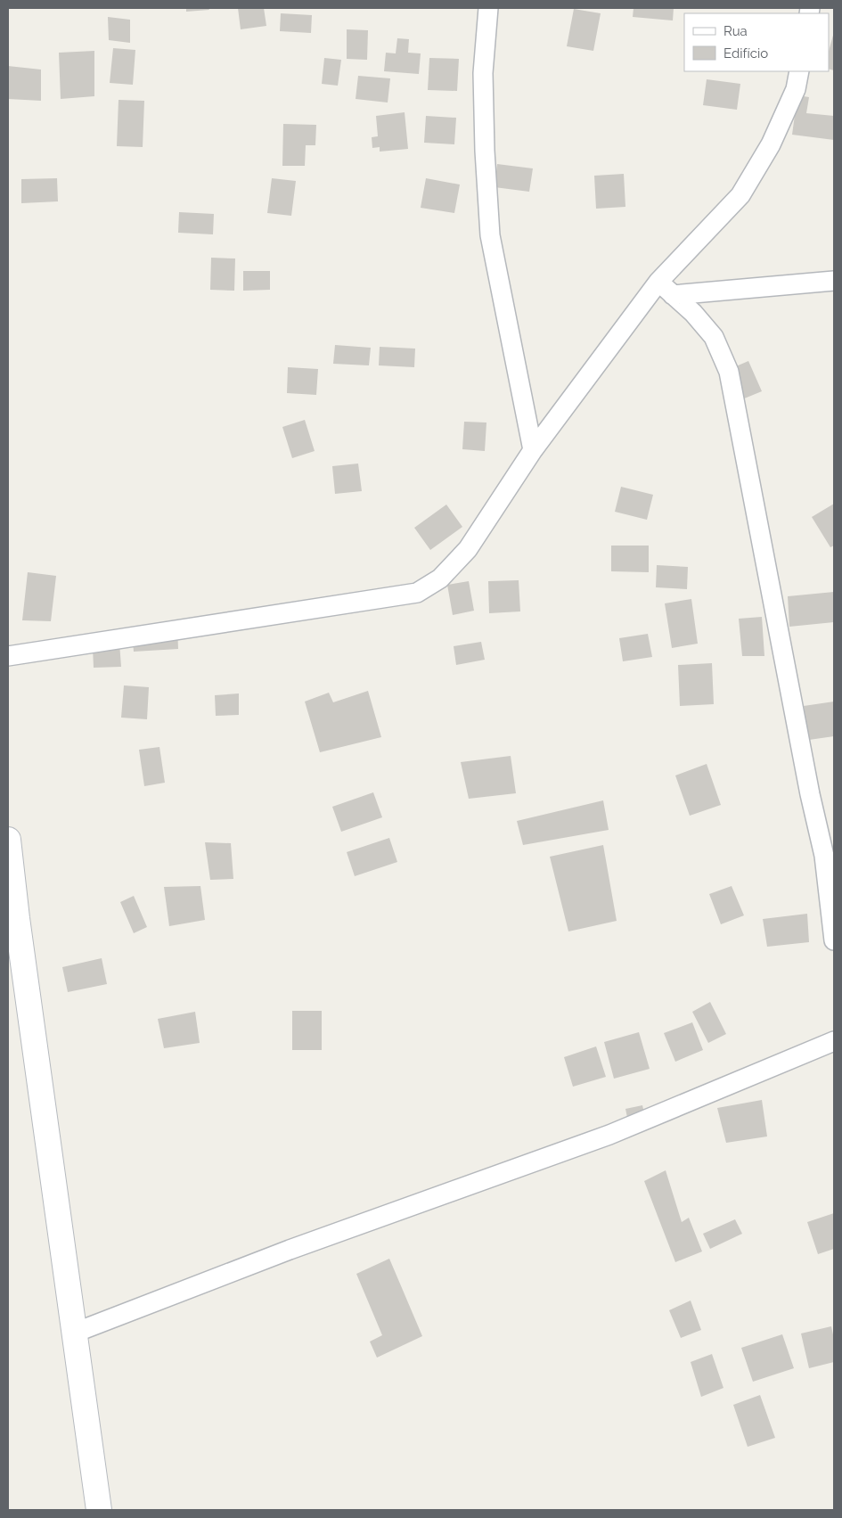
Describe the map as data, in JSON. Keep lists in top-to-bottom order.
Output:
{
  "legend": ["Rua", "Edifício"]
}
